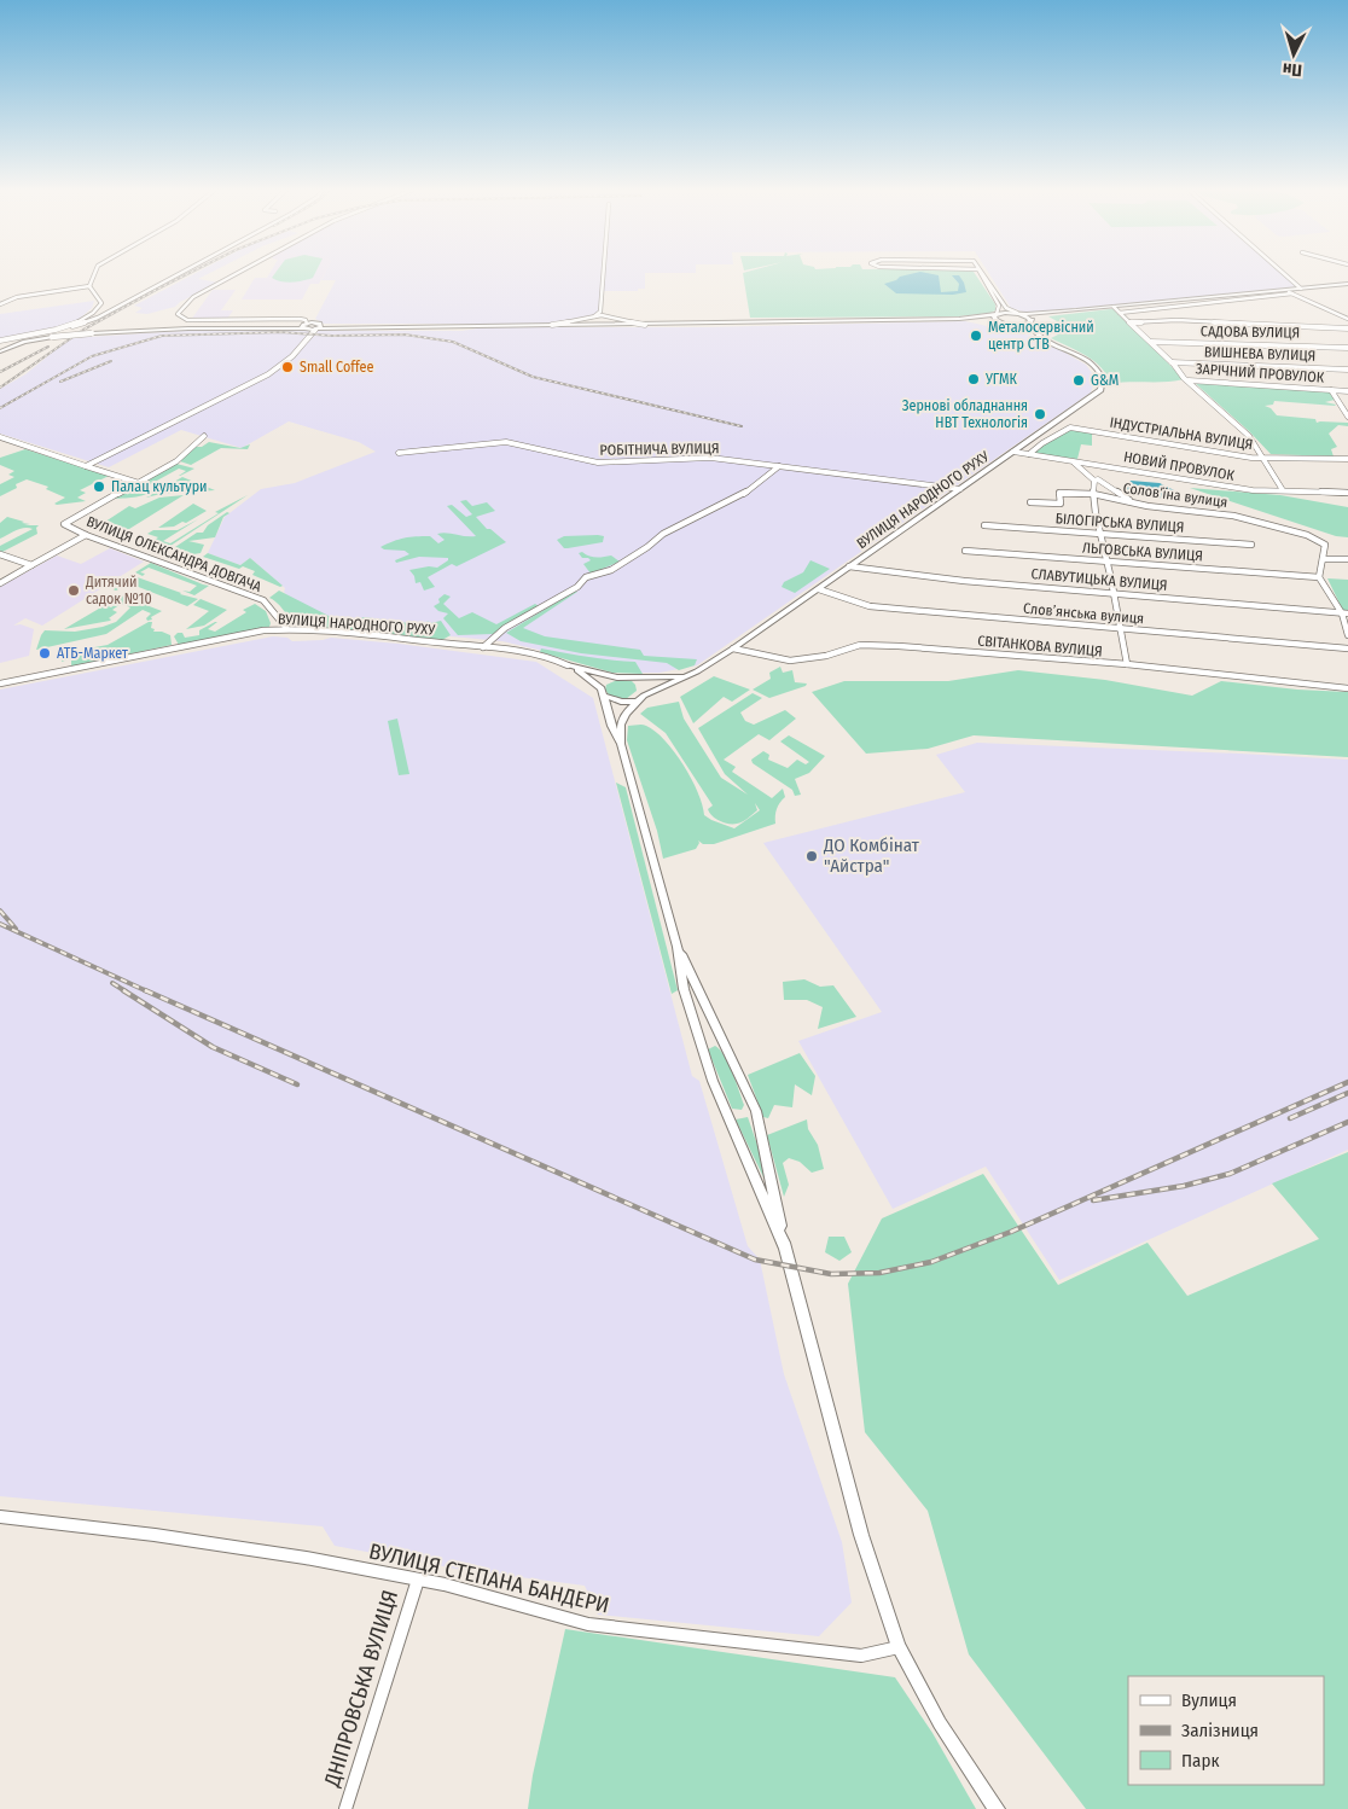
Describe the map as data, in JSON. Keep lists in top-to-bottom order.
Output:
{
  "streets": {
    "main road": ["ВУЛИЦЯ НАРОДНОГО РУХУ"],
    "street": [
      "САДОВА ВУЛИЦЯ",
      "ВИШНЕВА ВУЛИЦЯ",
      "ЗАРІЧНИЙ ПРОВУЛОК",
      "ІНДУСТРІАЛЬНА ВУЛИЦЯ",
      "РОБІТНИЧА ВУЛИЦЯ",
      "НОВИЙ ПРОВУЛОК",
      "Соловʼїна вулиця",
      "БІЛОГІРСЬКА ВУЛИЦЯ",
      "ЛЬГОВСЬКА ВУЛИЦЯ",
      "ВУЛИЦЯ ОЛЕКСАНДРА ДОВГАЧА",
      "СЛАВУТИЦЬКА ВУЛИЦЯ",
      "Словʼянська вулиця",
      "СВІТАНКОВА ВУЛИЦЯ",
      "ВУЛИЦЯ СТЕПАНА БАНДЕРИ",
      "ДНІПРОВСЬКА ВУЛИЦЯ"
    ]
  },
  "crossings": [
    ["ІНДУСТРІАЛЬНА ВУЛИЦЯ", "НОВИЙ ПРОВУЛОК"],
    ["РОБІТНИЧА ВУЛИЦЯ", "ВУЛИЦЯ НАРОДНОГО РУХУ"],
    ["НОВИЙ ПРОВУЛОК", "ВУЛИЦЯ НАРОДНОГО РУХУ"],
    ["ВУЛИЦЯ НАРОДНОГО РУХУ", "ВУЛИЦЯ ОЛЕКСАНДРА ДОВГАЧА"],
    ["ВУЛИЦЯ НАРОДНОГО РУХУ", "СЛАВУТИЦЬКА ВУЛИЦЯ"],
    ["ВУЛИЦЯ НАРОДНОГО РУХУ", "Словʼянська вулиця"],
    ["ВУЛИЦЯ НАРОДНОГО РУХУ", "СВІТАНКОВА ВУЛИЦЯ"],
    ["ВУЛИЦЯ СТЕПАНА БАНДЕРИ", "ДНІПРОВСЬКА ВУЛИЦЯ"]
  ],
  "places": [
    "Металосервісний центр СТВ",
    "Small Coffee",
    "УГМК",
    "G&M",
    "Зернові обладнання НВТ Технологія",
    "Палац культури",
    "Дитячий садок №10",
    "АТБ-Маркет",
    "ДО Комбінат \"Айстра\""
  ],
  "legend": ["Вулиця", "Залізниця", "Парк"],
  "north": "bottom"
}
